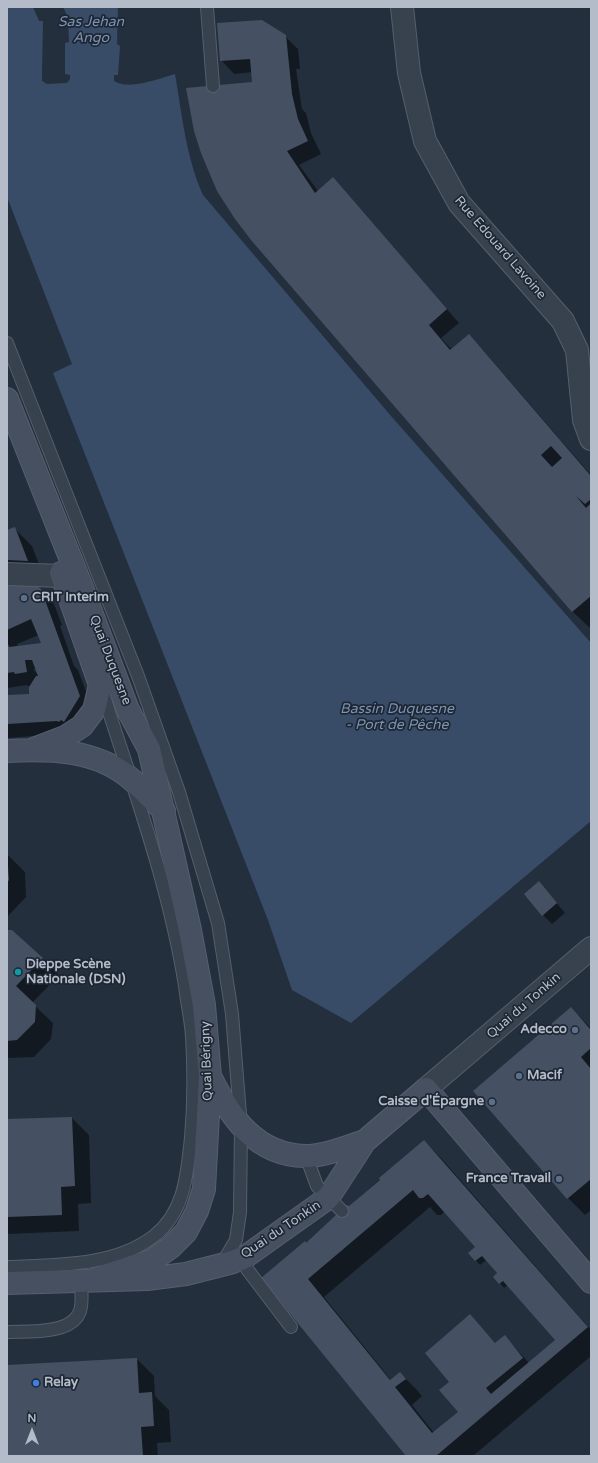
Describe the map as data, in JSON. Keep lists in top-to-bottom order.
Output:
{
  "streets": {
    "main road": ["Quai Duquesne", "Quai du Tonkin", "Quai Bérigny"],
    "street": ["Rue Edouard Lavoine"]
  },
  "crossings": [
    ["Quai Duquesne", "Quai Bérigny"],
    ["Quai du Tonkin", "Quai Bérigny"]
  ],
  "water": ["Sas Jehan Ango", "Bassin Duquesne - Port de Pêche"],
  "places": [
    "CRIT Interim",
    "Dieppe Scène Nationale (DSN)",
    "Adecco",
    "Macif",
    "Caisse d'Épargne",
    "France Travail",
    "Relay"
  ],
  "north": "top"
}
